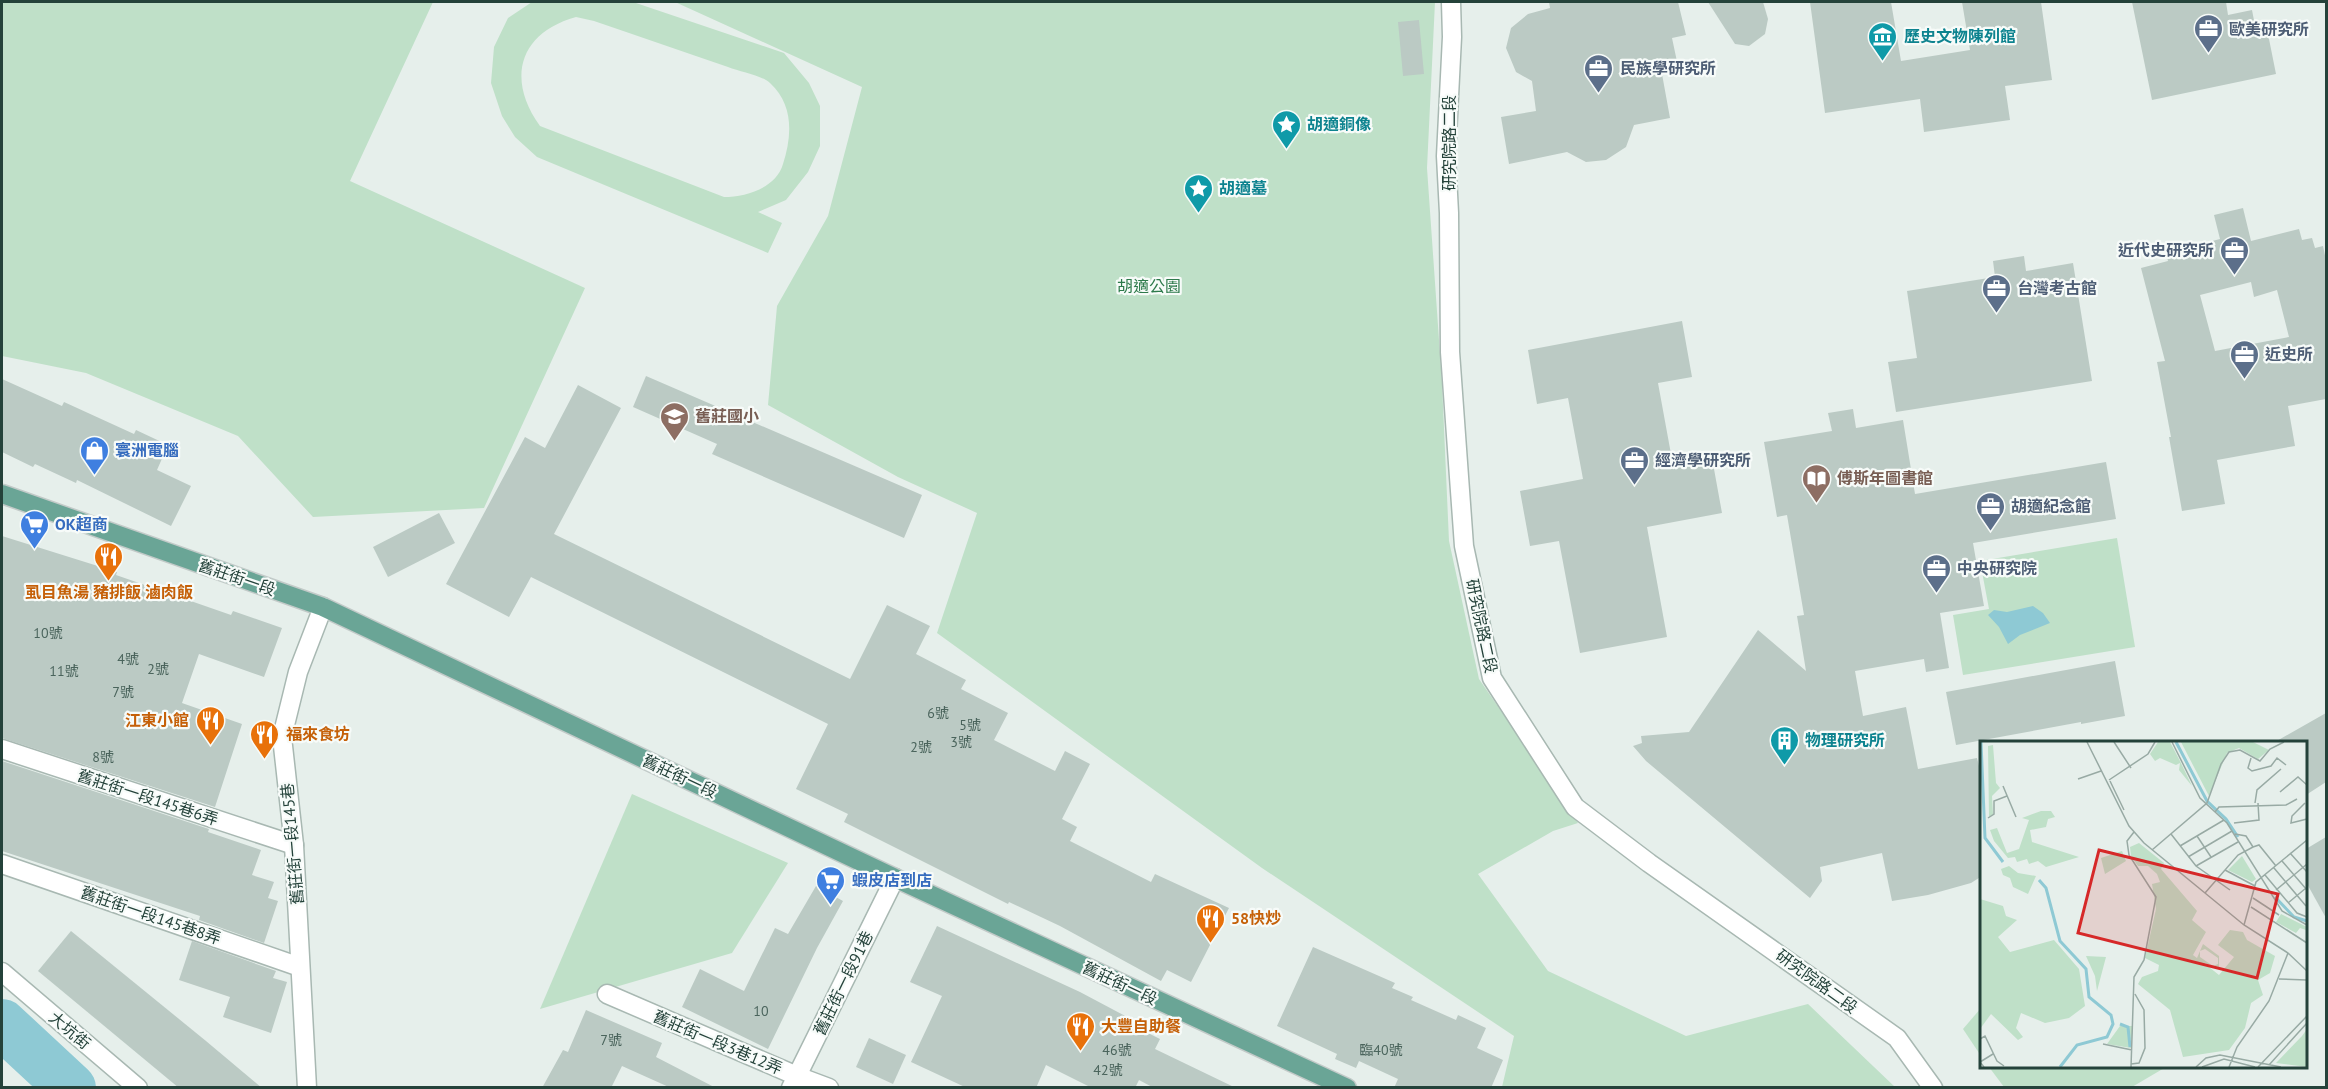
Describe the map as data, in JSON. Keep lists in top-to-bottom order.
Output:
{
  "streets": {
    "main road": ["舊莊街一段"],
    "street": [
      "研究院路二段",
      "舊莊街一段145巷6弄",
      "舊莊街一段145巷",
      "舊莊街一段145巷8弄",
      "舊莊街一段91巷",
      "大坑街",
      "舊莊街一段3巷12弄"
    ]
  },
  "crossings": [
    ["舊莊街一段", "舊莊街一段145巷"],
    ["舊莊街一段", "舊莊街一段91巷"],
    ["舊莊街一段145巷6弄", "舊莊街一段145巷"],
    ["舊莊街一段145巷", "舊莊街一段145巷8弄"],
    ["舊莊街一段91巷", "舊莊街一段3巷12弄"]
  ],
  "parks": ["胡適公園"],
  "places": {
    "office": [
      "歐美研究所",
      "民族學研究所",
      "近代史研究所",
      "台灣考古館",
      "近史所",
      "經濟學研究所",
      "胡適紀念館",
      "中央研究院"
    ],
    "museum": ["歷史文物陳列館"],
    "place": ["胡適銅像", "胡適墓"],
    "school or university": ["舊莊國小"],
    "shop": ["寰洲電腦"],
    "library": ["傅斯年圖書館"],
    "supermarket": ["OK超商", "蝦皮店到店"],
    "restaurant": [
      "虱目魚湯 豬排飯 滷肉飯",
      "江東小館",
      "福來食坊",
      "58快炒",
      "大豐自助餐"
    ],
    "building": ["物理研究所"]
  },
  "house_numbers": [
    "10號",
    "4號",
    "2號",
    "11號",
    "7號",
    "6號",
    "5號",
    "3號",
    "2號",
    "8號",
    "10",
    "7號",
    "46號",
    "臨40號",
    "42號"
  ]
}
